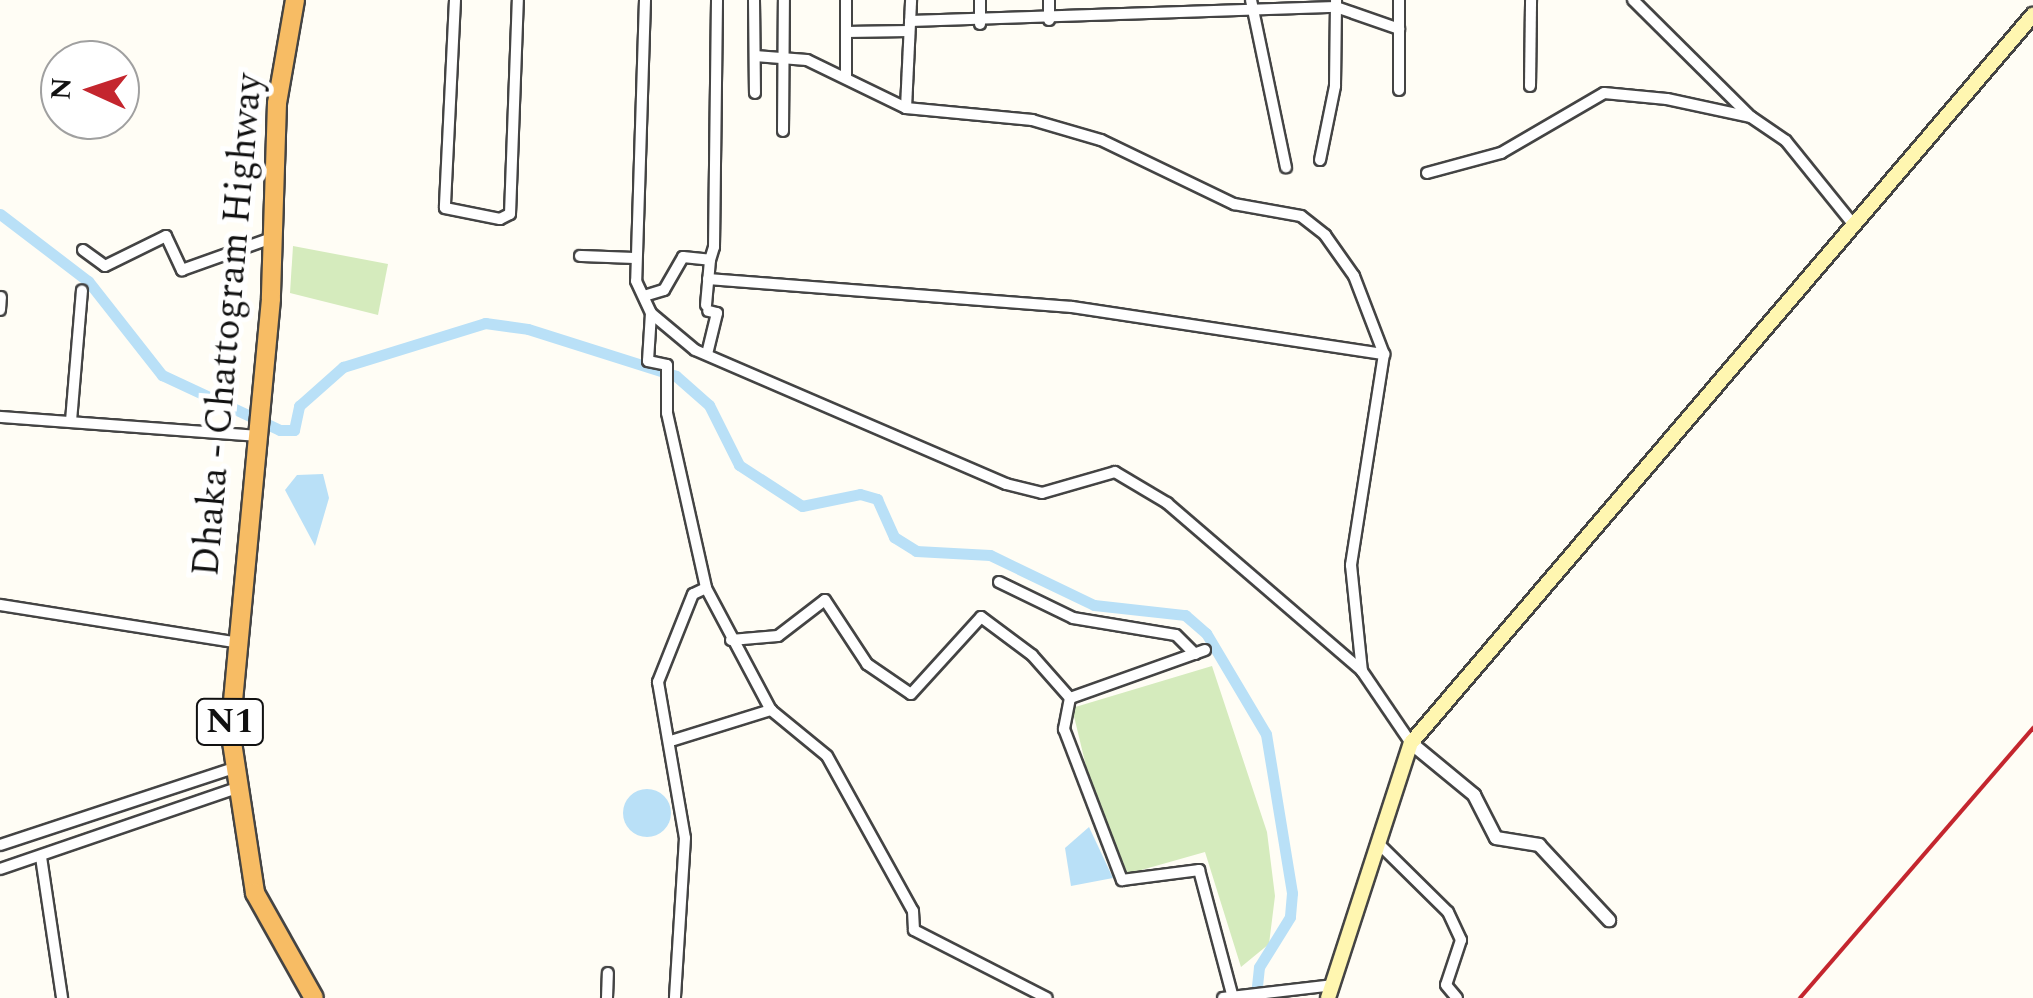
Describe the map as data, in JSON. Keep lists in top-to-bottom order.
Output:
{
  "streets": {
    "highway": ["Dhaka - Chattogram Highway", "N1"]
  },
  "north": "left"
}
